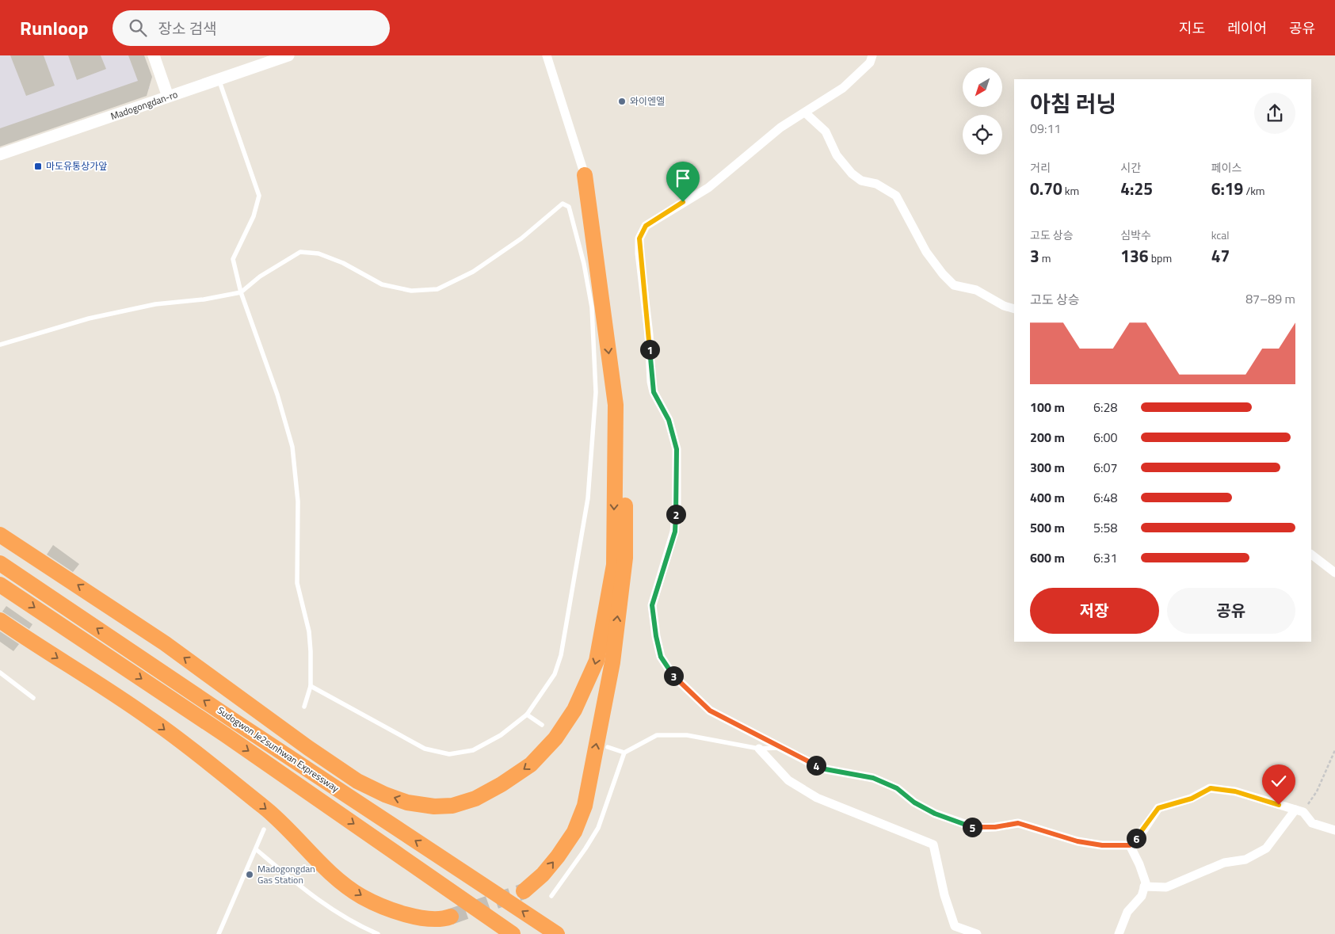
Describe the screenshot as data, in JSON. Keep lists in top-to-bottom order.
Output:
{
  "streets": {
    "highway": ["Sudogwon Je2sunhwan Expressway"],
    "main road": ["Madogongdan-ro"]
  },
  "places": {
    "other": ["와이엔엘", "Madogongdan Gas Station"],
    "transit": ["마도유통상가앞"]
  },
  "north": "bottom left",
  "page": {
    "header": "Runloop",
    "search": "장소 검색",
    "nav": ["지도", "레이어", "공유"],
    "heading": ["아침 러닝", "09:11"],
    "stats": [
      ["거리", "0.70 km"],
      ["시간", "4:25"],
      ["페이스", "6:19 /km"],
      ["고도 상승", "3 m"],
      ["심박수", "136 bpm"],
      ["kcal", "47"]
    ],
    "chart": ["고도 상승", "87–89 m"],
    "pins": [
      "1",
      "2",
      "3",
      "4",
      "5",
      "6"
    ],
    "list": [
      {
        "name": "100 m",
        "note": "6:28"
      },
      {
        "name": "200 m",
        "note": "6:00"
      },
      {
        "name": "300 m",
        "note": "6:07"
      },
      {
        "name": "400 m",
        "note": "6:48"
      },
      {
        "name": "500 m",
        "note": "5:58"
      },
      {
        "name": "600 m",
        "note": "6:31"
      }
    ],
    "buttons": ["저장", "공유"]
  }
}
